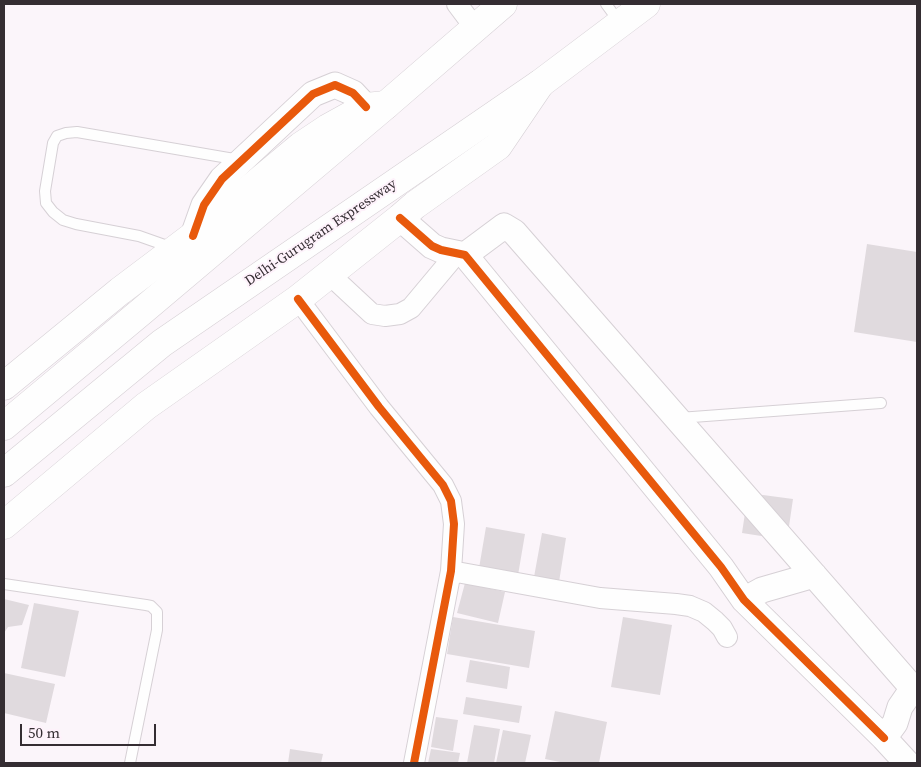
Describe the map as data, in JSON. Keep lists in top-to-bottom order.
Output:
{
  "streets": {
    "main road": ["Delhi-Gurugram Expressway"]
  },
  "scale_bar": "50 m"
}
